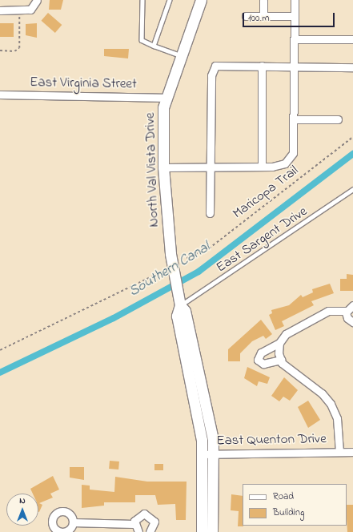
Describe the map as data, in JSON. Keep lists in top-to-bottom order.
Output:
{
  "streets": {
    "main road": ["North Val Vista Drive"],
    "street": ["East Virginia Street", "East Quenton Drive"],
    "lane": ["East Sargent Drive"],
    "path": ["Maricopa Trail"]
  },
  "crossings": [
    ["East Virginia Street", "North Val Vista Drive"],
    ["North Val Vista Drive", "East Sargent Drive"],
    ["North Val Vista Drive", "East Quenton Drive"]
  ],
  "water": ["Southern Canal"],
  "legend": ["Road", "Building"],
  "scale_bar": "100 m",
  "north": "top"
}
